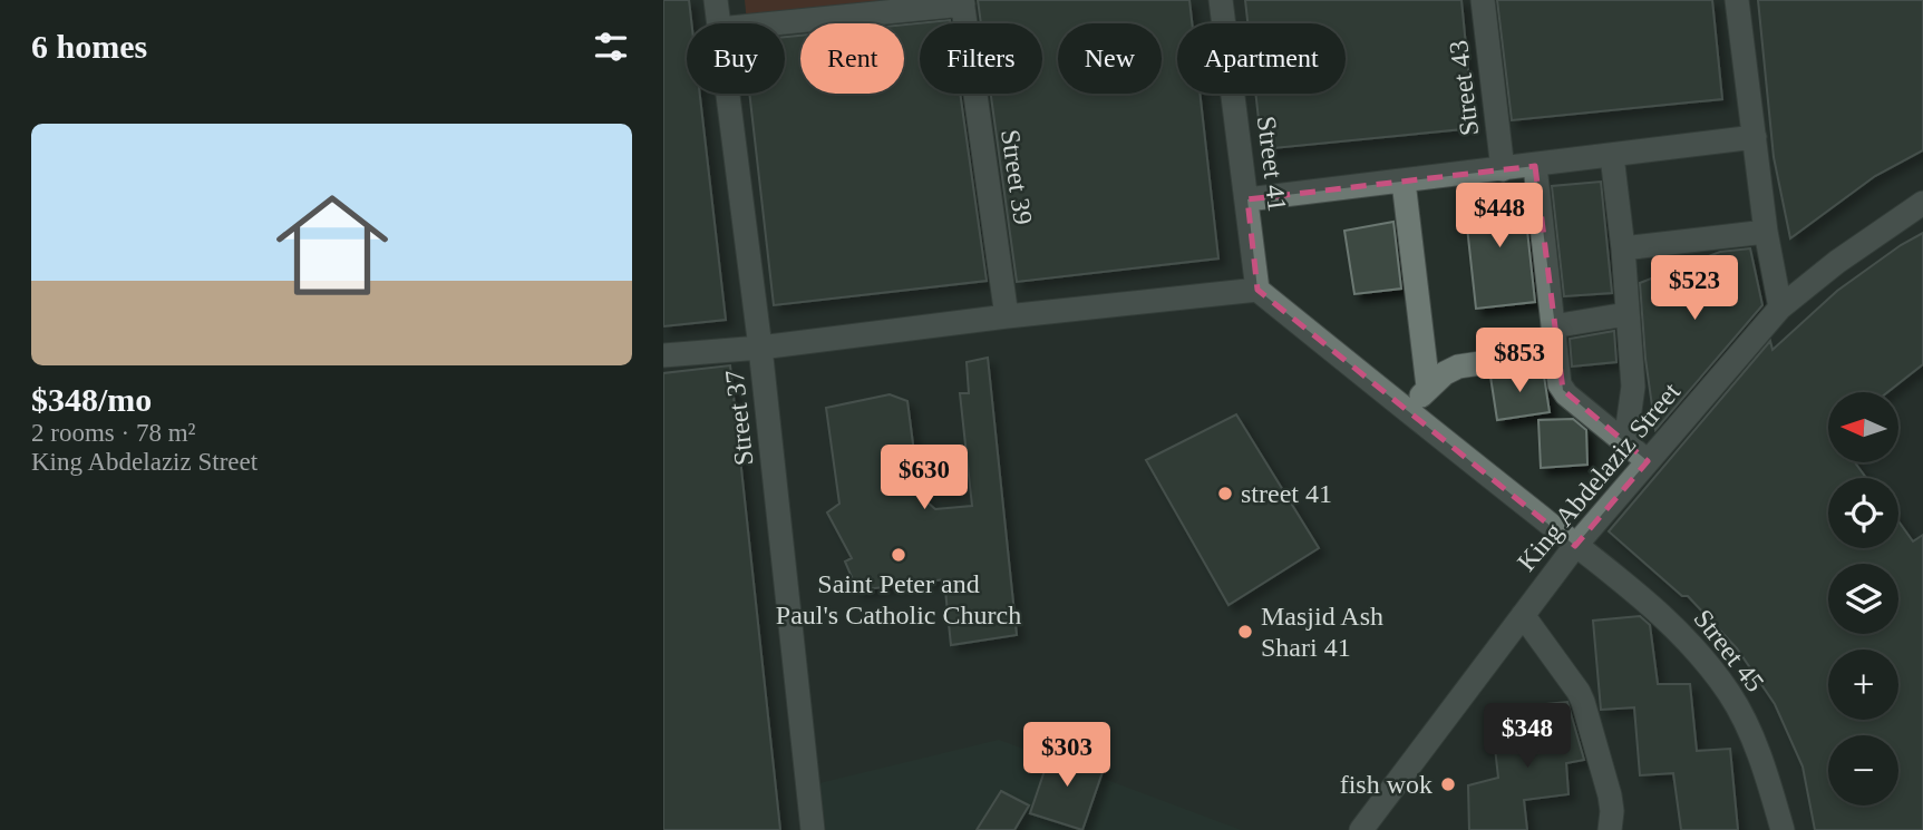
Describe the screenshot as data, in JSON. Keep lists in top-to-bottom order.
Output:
{
  "streets": {
    "street": [
      "Street 43",
      "Street 41",
      "Street 39",
      "Street 37",
      "King Abdelaziz Street",
      "Street 45"
    ]
  },
  "crossings": [
    ["Street 41", "Street 45"],
    ["King Abdelaziz Street", "Street 45"]
  ],
  "places": [
    "street 41",
    "Saint Peter and Paul's Catholic Church",
    "Masjid Ash Shari 41",
    "fish wok"
  ],
  "north": "left",
  "page": {
    "heading": "6 homes",
    "chip": [
      "Buy",
      "Rent",
      "Filters",
      "New",
      "Apartment"
    ],
    "list": [
      {
        "name": "$348/mo",
        "note": "2 rooms · 78 m² · King Abdelaziz Street"
      }
    ],
    "price": [
      "$448",
      "$523",
      "$853",
      "$630",
      "$348",
      "$303"
    ],
    "map_buttons": ["+", "−"]
  }
}
